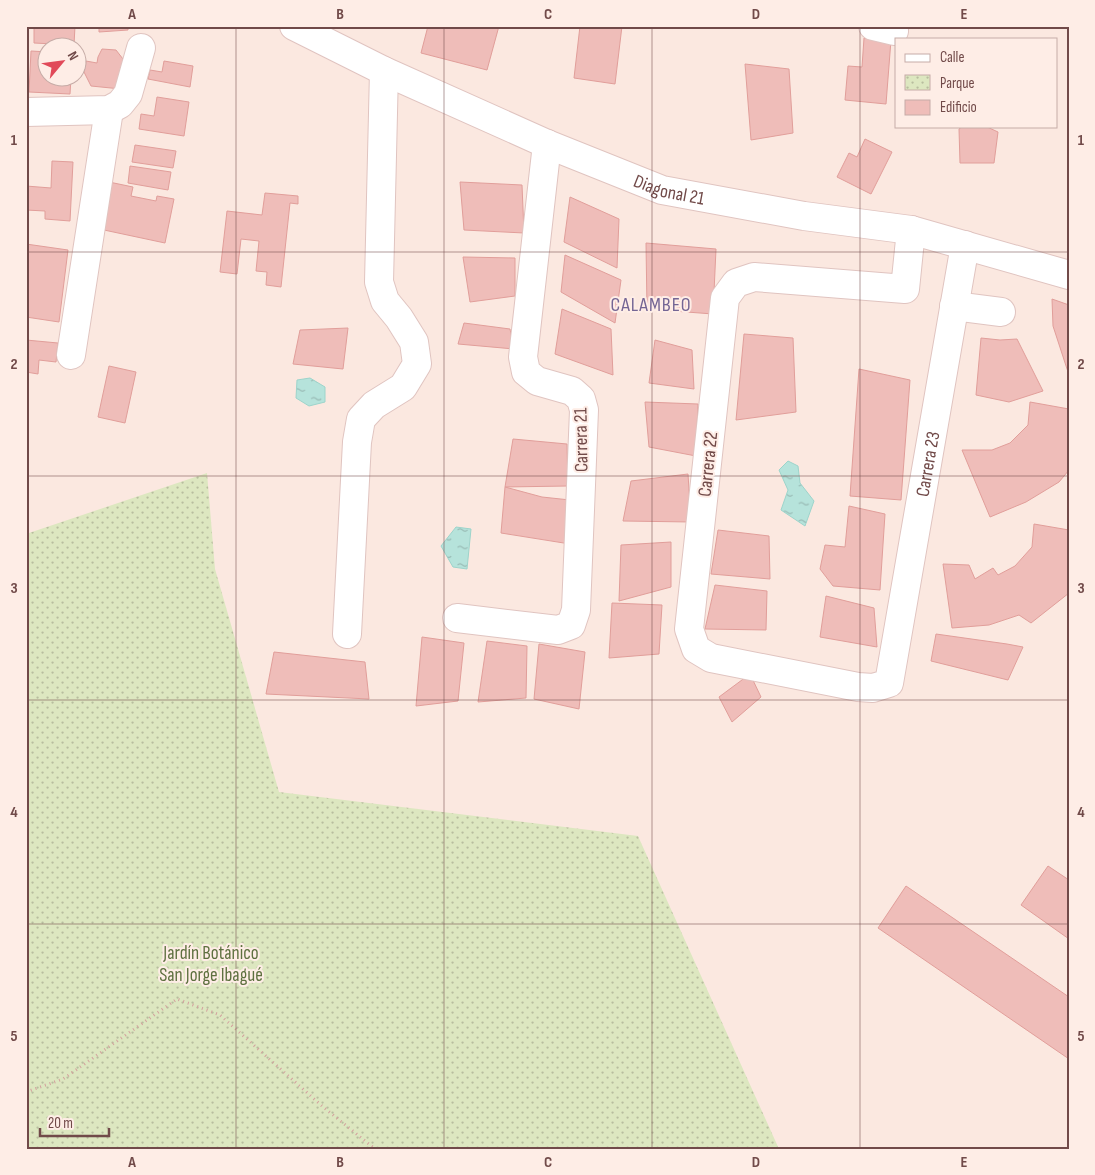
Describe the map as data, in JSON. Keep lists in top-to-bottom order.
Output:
{
  "streets": {
    "street": [
      "Diagonal 21",
      "Carrera 21",
      "Carrera 22",
      "Carrera 23"
    ]
  },
  "crossings": [
    ["Diagonal 21", "Carrera 21"],
    ["Diagonal 21", "Carrera 22"],
    ["Diagonal 21", "Carrera 23"],
    ["Carrera 22", "Carrera 23"]
  ],
  "districts": ["CALAMBEO"],
  "parks": ["Jardín Botánico San Jorge Ibagué"],
  "legend": ["Calle", "Parque", "Edificio"],
  "scale_bar": "20 m",
  "north": "top right",
  "grid": {
    "columns": [
      "A",
      "B",
      "C",
      "D",
      "E"
    ],
    "rows": [
      "1",
      "2",
      "3",
      "4",
      "5"
    ]
  }
}
